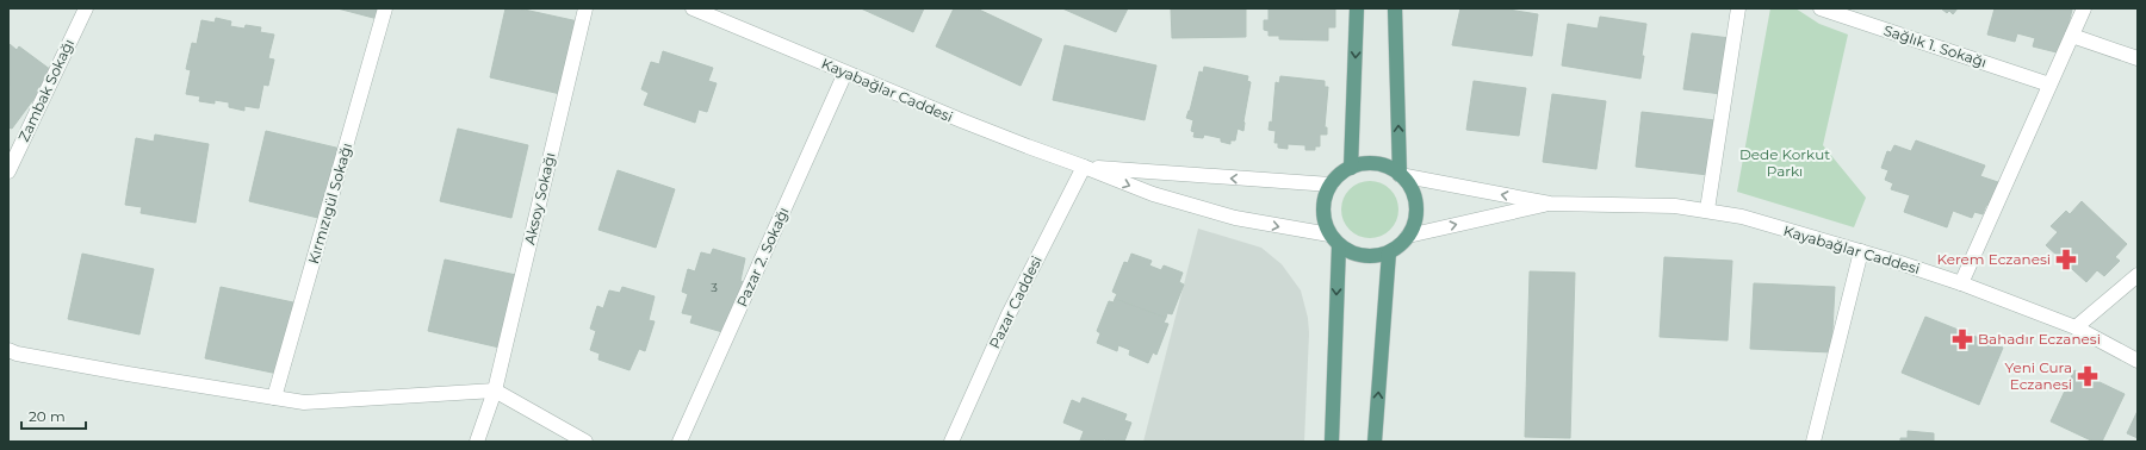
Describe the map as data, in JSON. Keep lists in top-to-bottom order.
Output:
{
  "streets": {
    "street": [
      "Sağlık 1. Sokağı",
      "Zambak Sokağı",
      "Kayabağlar Caddesi",
      "Aksoy Sokağı",
      "Kırmızıgül Sokağı",
      "Pazar 2. Sokağı",
      "Pazar Caddesi"
    ]
  },
  "crossings": [
    ["Kayabağlar Caddesi", "Pazar 2. Sokağı"],
    ["Kayabağlar Caddesi", "Pazar Caddesi"]
  ],
  "parks": ["Dede Korkut Parkı"],
  "places": {
    "pharmacy": ["Kerem Eczanesi", "Bahadır Eczanesi", "Yeni Cura Eczanesi"]
  },
  "house_numbers": ["3"],
  "scale_bar": "20 m"
}
